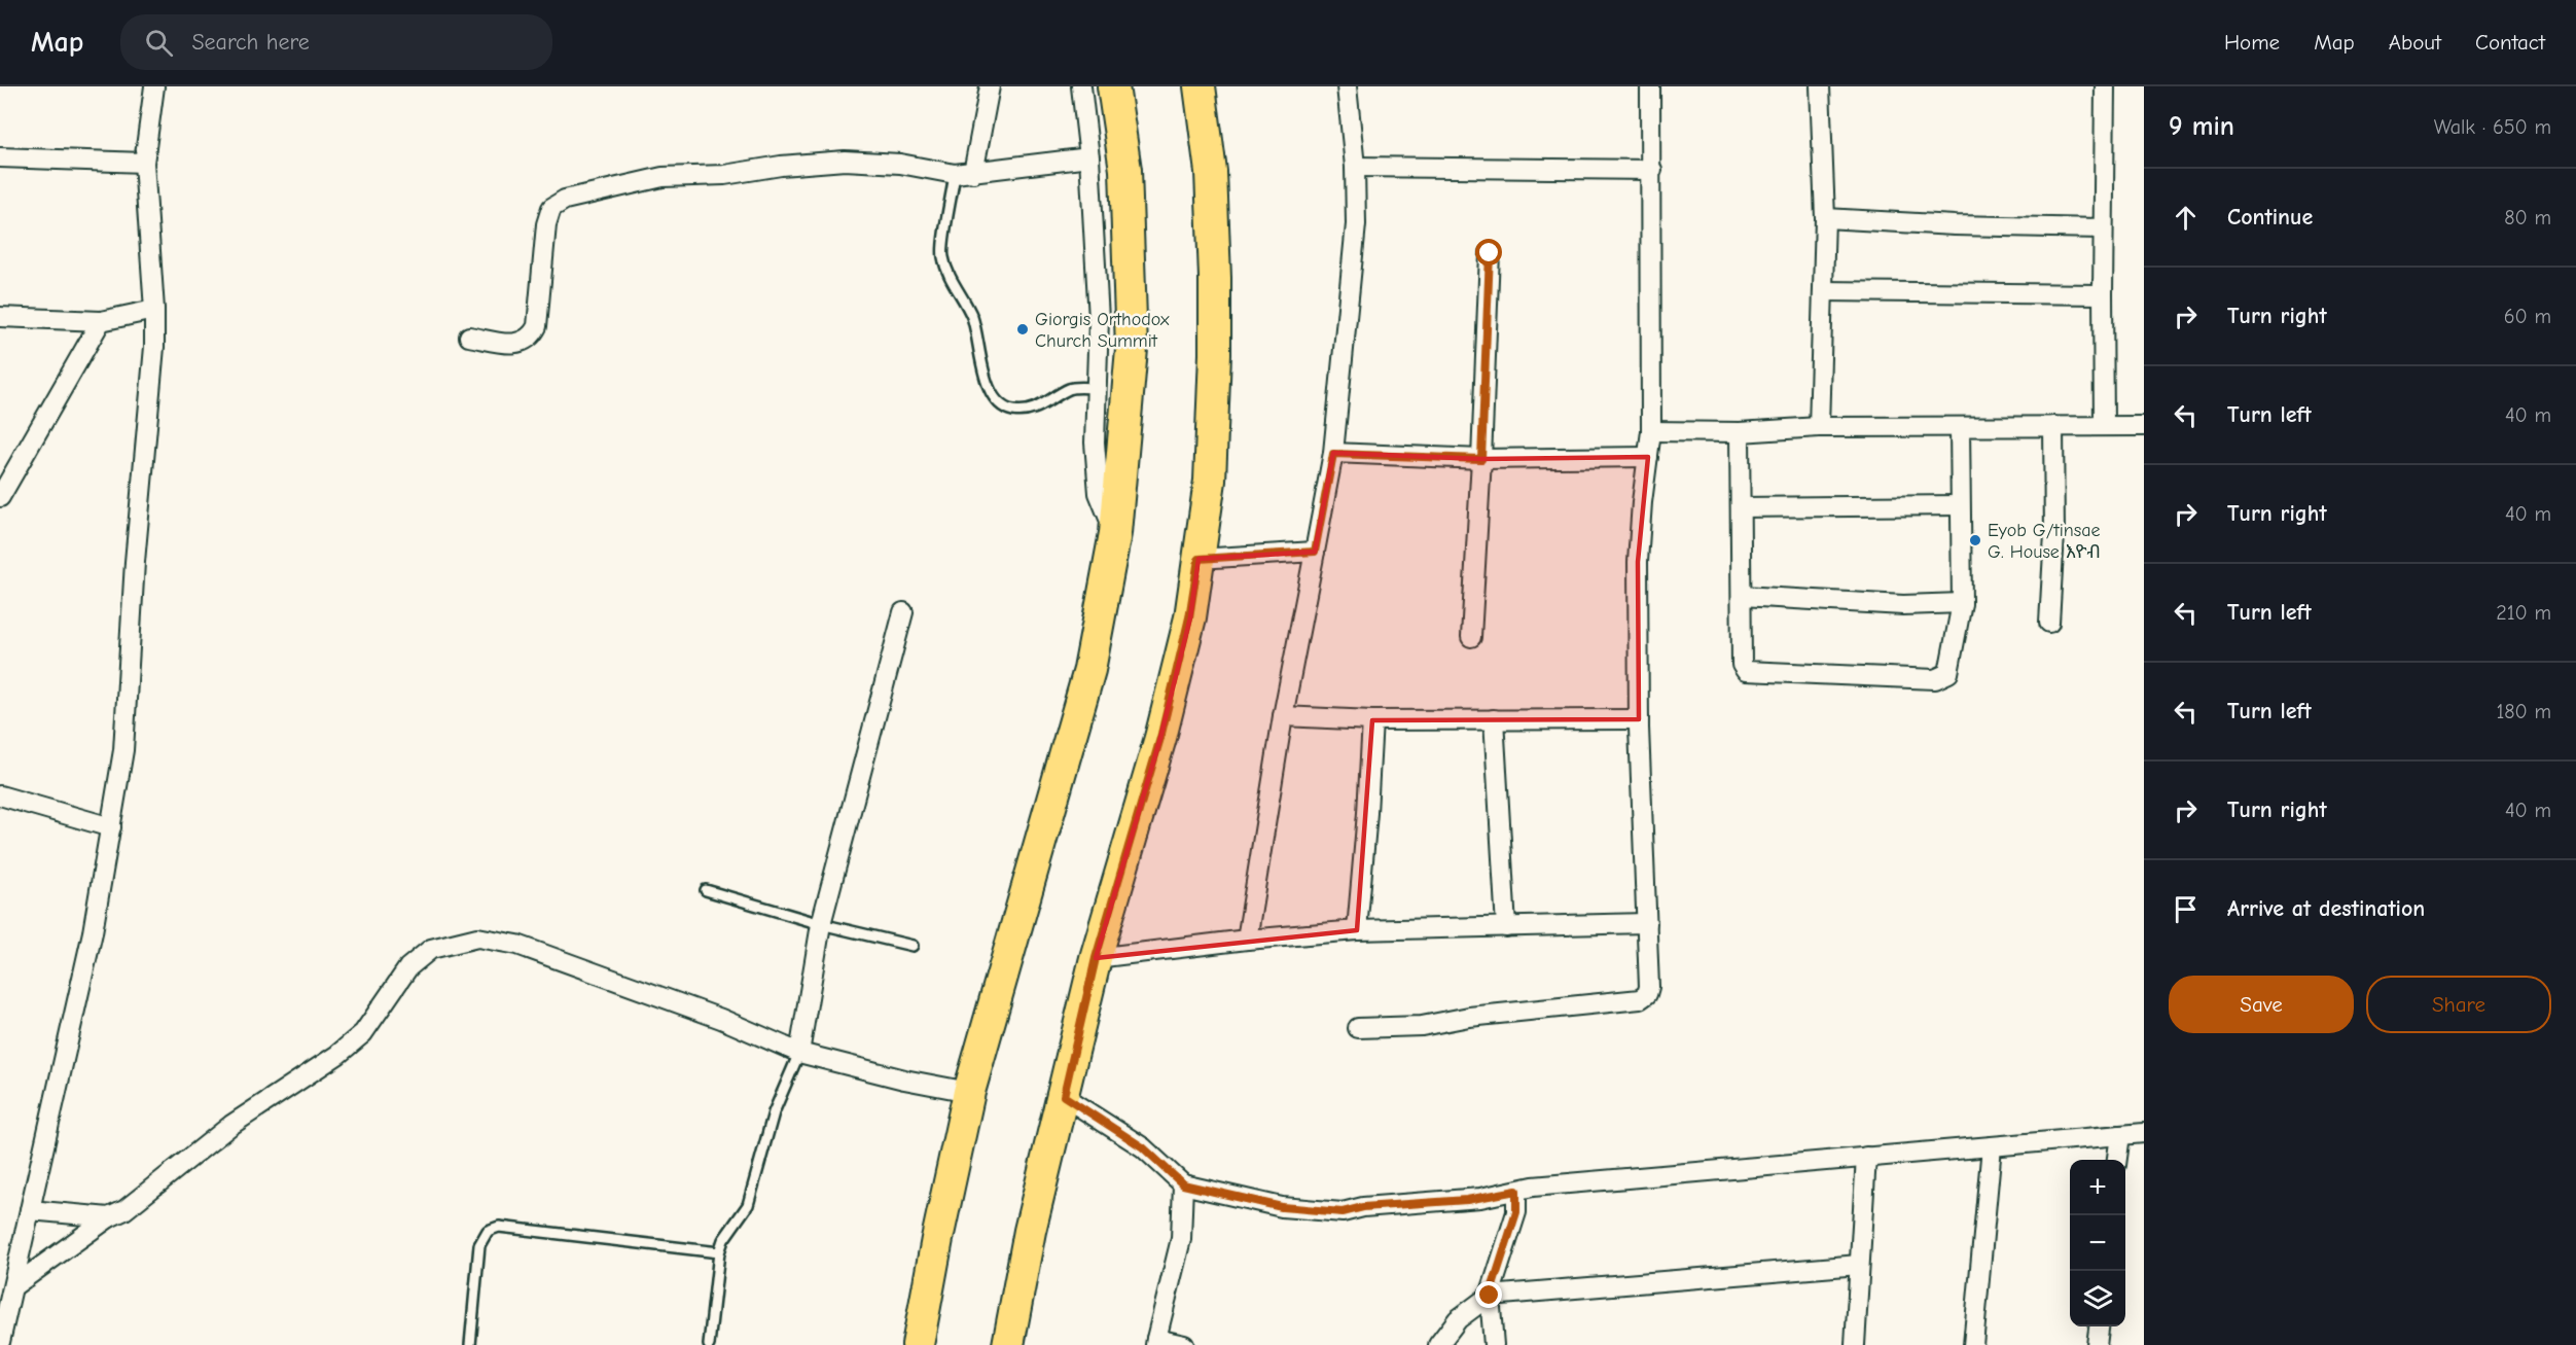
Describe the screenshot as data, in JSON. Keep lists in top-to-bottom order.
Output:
{
  "places": ["Giorgis Orthodox Church Summit", "Eyob G/tinsae G. House እዮብ"],
  "page": {
    "header": "Map",
    "search": "Search here",
    "nav": [
      "Home",
      "Map",
      "About",
      "Contact"
    ],
    "heading": ["9 min", "Walk · 650 m"],
    "list": [
      ["Continue", "80 m"],
      ["Turn right", "60 m"],
      ["Turn left", "40 m"],
      ["Turn right", "40 m"],
      ["Turn left", "210 m"],
      ["Turn left", "180 m"],
      ["Turn right", "40 m"],
      "Arrive at destination"
    ],
    "buttons": ["Save", "Share"],
    "map_buttons": ["+", "−"]
  }
}
